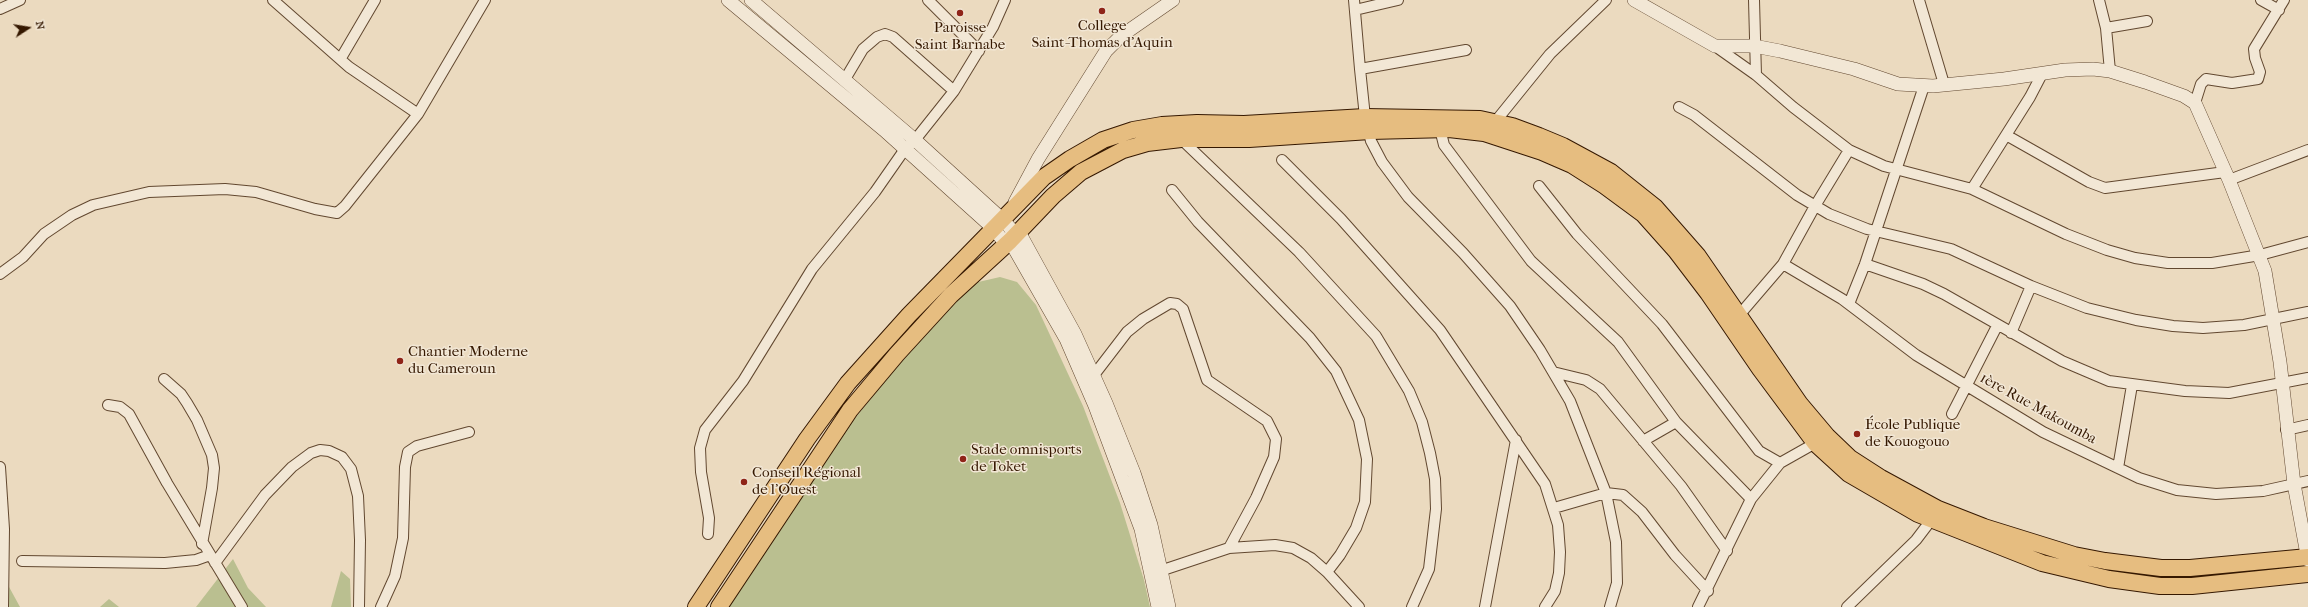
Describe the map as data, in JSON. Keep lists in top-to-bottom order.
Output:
{
  "streets": {
    "street": ["1ère Rue Makoumba"]
  },
  "places": [
    "College Saint-Thomas d'Aquin",
    "Paroisse Saint Barnabe",
    "Chantier Moderne du Cameroun",
    "École Publique de Kouogouo",
    "Stade omnisports de Toket",
    "Conseil Régional de l'Ouest"
  ],
  "north": "right"
}
